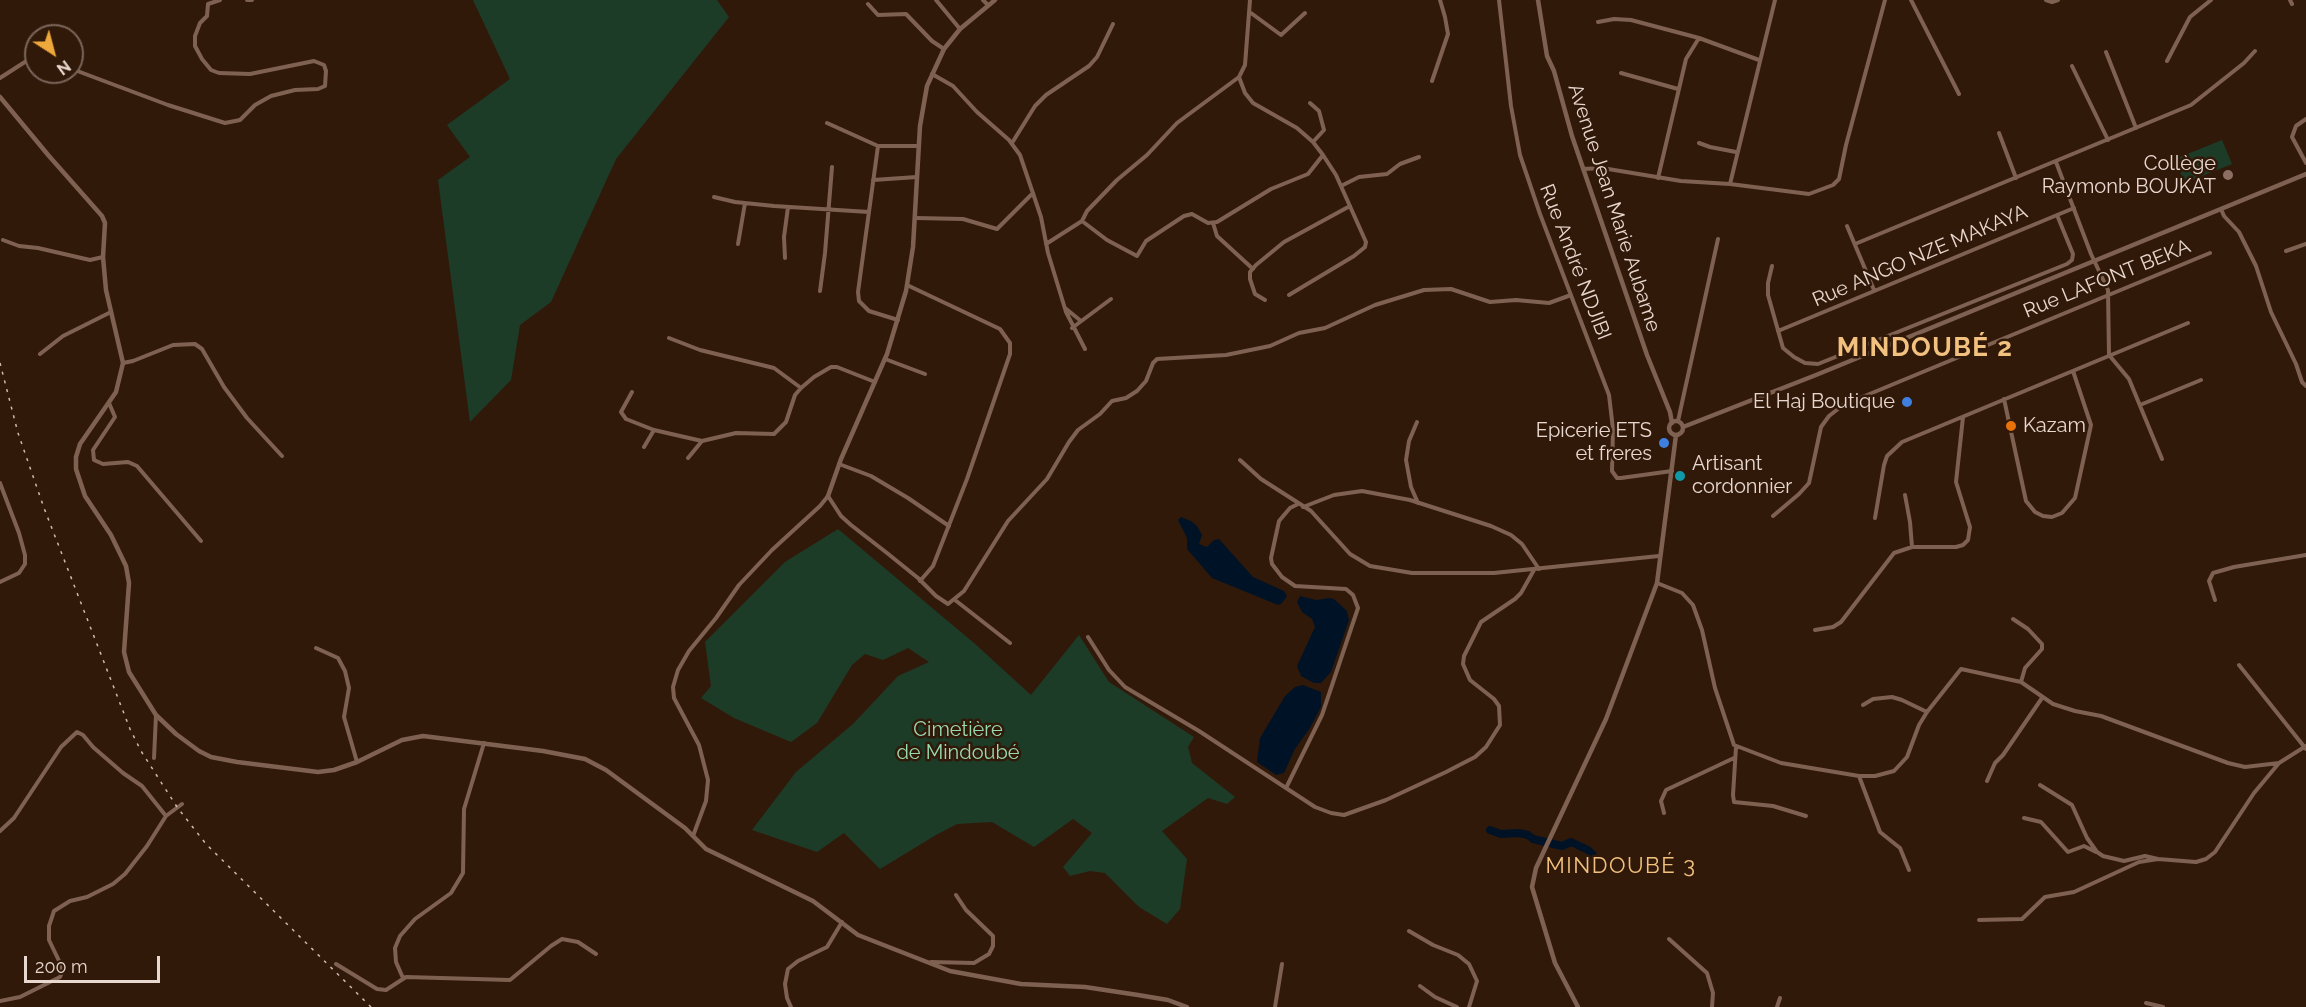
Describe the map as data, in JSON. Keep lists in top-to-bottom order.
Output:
{
  "streets": {
    "street": [
      "Avenue Jean Marie Aubame",
      "Rue ANGO NZE MAKAYA",
      "Rue André NDJIBI",
      "Rue LAFONT BEKA"
    ]
  },
  "districts": ["MINDOUBÉ 2", "MINDOUBÉ 3"],
  "parks": ["Cimetière de Mindoubé"],
  "places": [
    "Collège Raymonb BOUKAT",
    "El Haj Boutique",
    "Kazam",
    "Epicerie ETS et freres",
    "Artisant cordonnier"
  ],
  "scale_bar": "200 m",
  "north": "bottom right"
}
